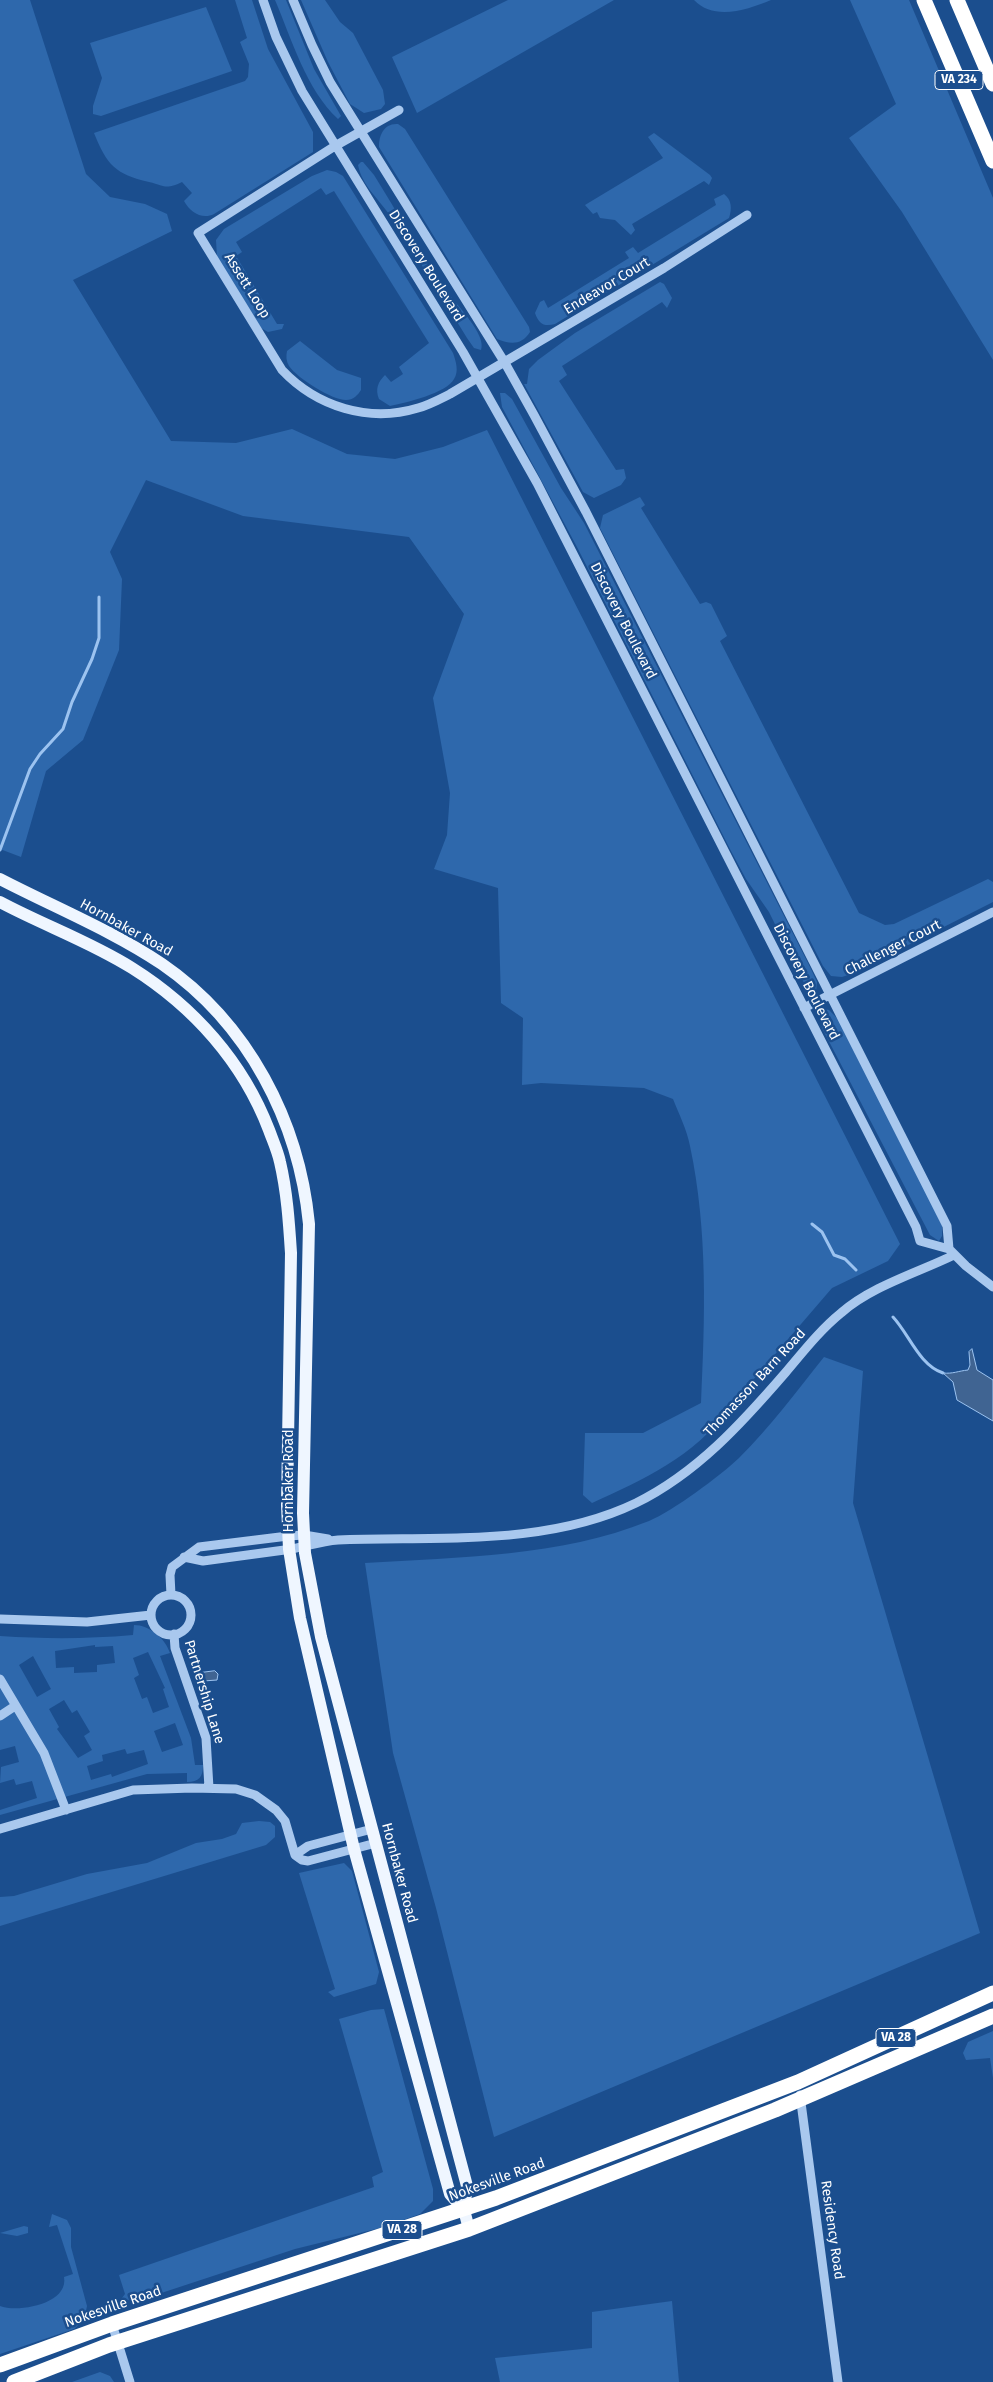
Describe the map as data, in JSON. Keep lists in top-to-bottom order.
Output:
{
  "streets": {
    "highway": ["VA 234", "VA 28", "Nokesville Road"],
    "main road": ["Hornbaker Road"],
    "street": [
      "Discovery Boulevard",
      "Assett Loop",
      "Endeavor Court",
      "Challenger Court",
      "Thomasson Barn Road",
      "Partnership Lane",
      "Residency Road"
    ]
  },
  "crossings": [
    ["Discovery Boulevard", "Assett Loop"],
    ["Discovery Boulevard", "Endeavor Court"],
    ["Discovery Boulevard", "Challenger Court"],
    ["Discovery Boulevard", "Thomasson Barn Road"],
    ["Assett Loop", "Endeavor Court"],
    ["Hornbaker Road", "Thomasson Barn Road"],
    ["Hornbaker Road", "VA 28"],
    ["Hornbaker Road", "Nokesville Road"],
    ["VA 28", "Residency Road"],
    ["Nokesville Road", "Residency Road"]
  ]
}
